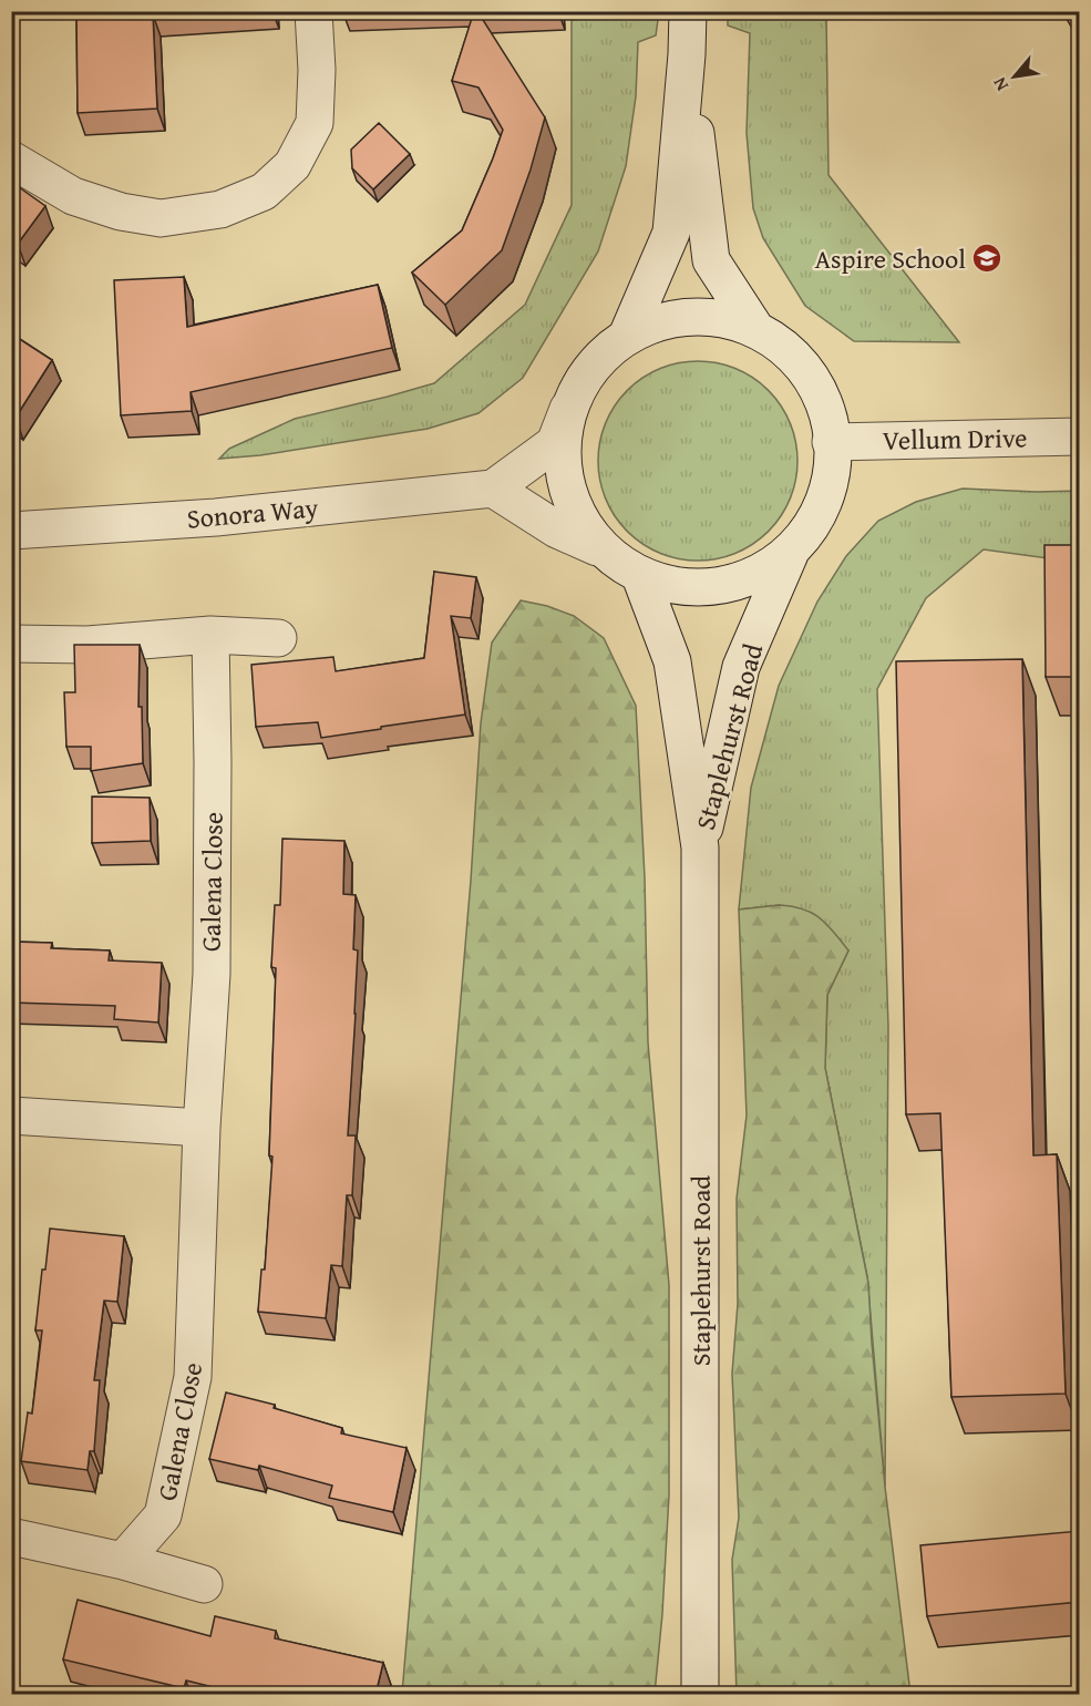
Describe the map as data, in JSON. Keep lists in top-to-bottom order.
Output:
{
  "streets": {
    "street": [
      "Vellum Drive",
      "Sonora Way",
      "Staplehurst Road",
      "Galena Close"
    ]
  },
  "places": {
    "school or university": ["Aspire School"]
  },
  "north": "bottom left"
}
